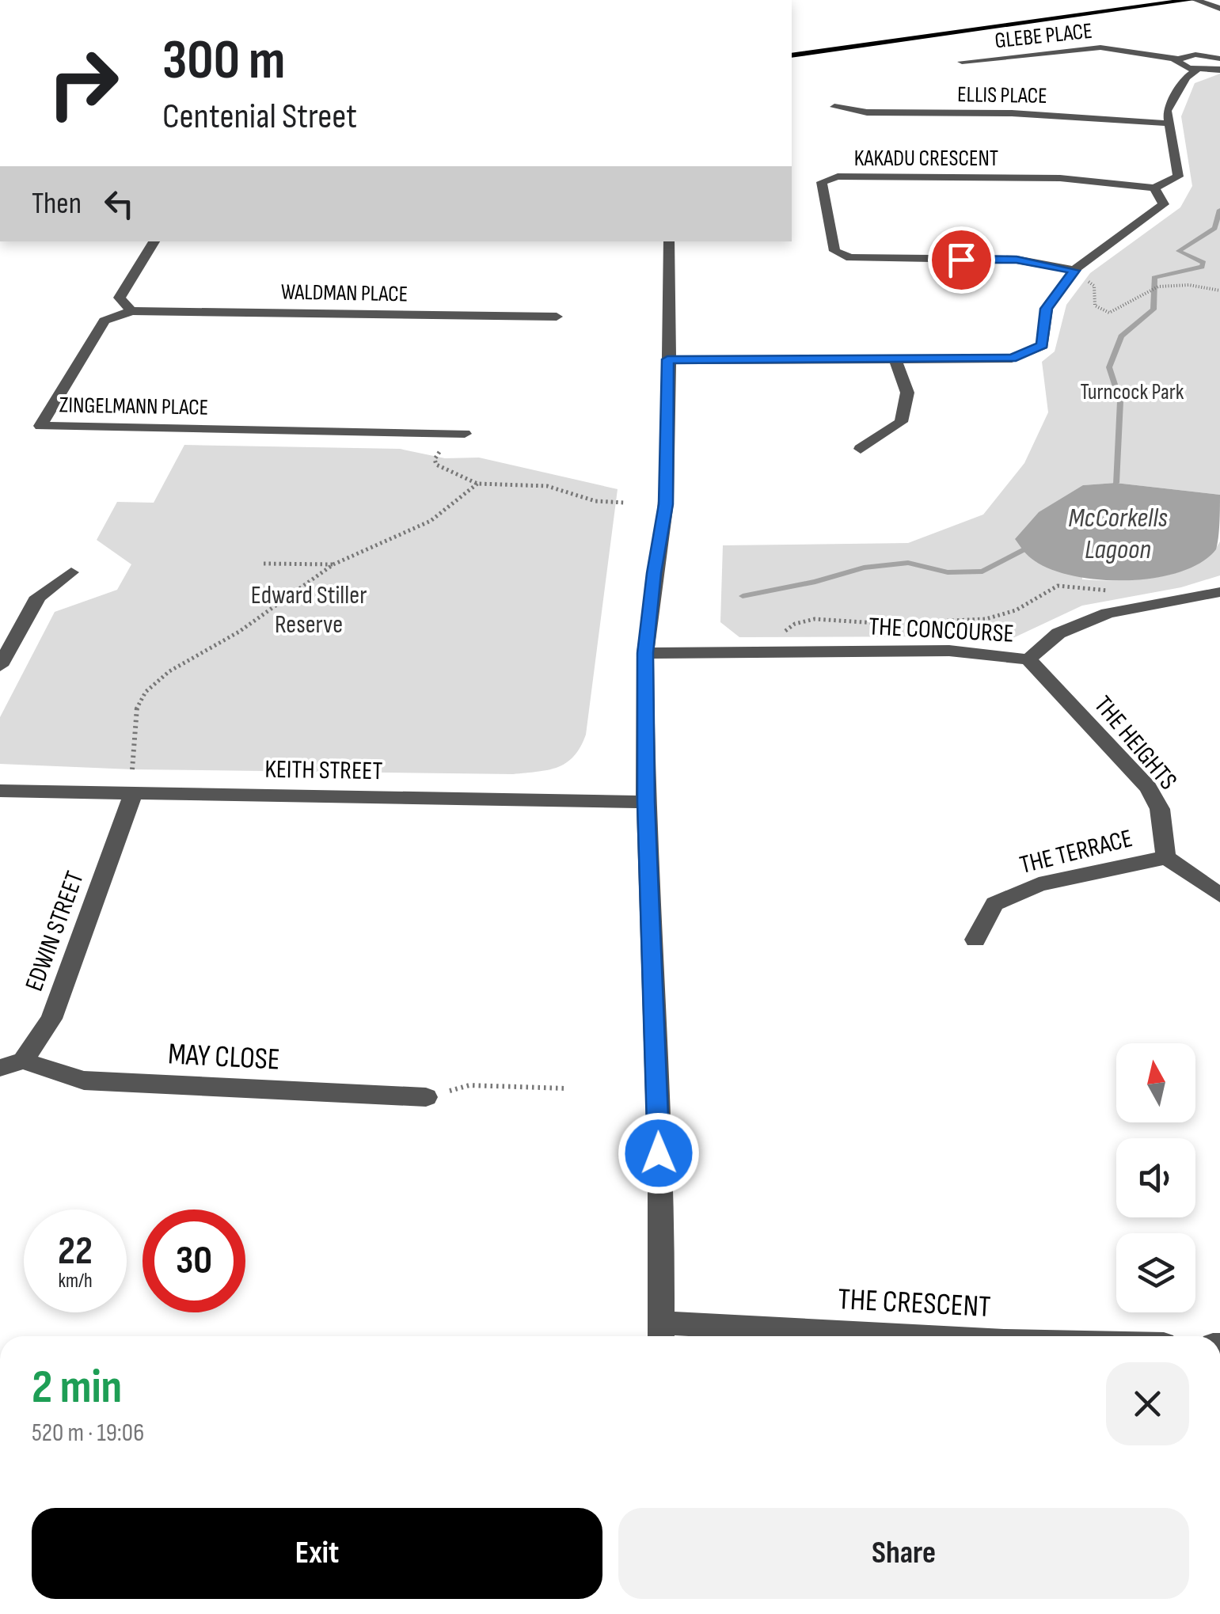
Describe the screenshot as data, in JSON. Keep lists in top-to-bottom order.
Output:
{
  "streets": {
    "street": [
      "GLEBE PLACE",
      "ELLIS PLACE",
      "KAKADU CRESCENT",
      "WALDMAN PLACE",
      "ZINGELMANN PLACE",
      "THE CONCOURSE",
      "THE HEIGHTS",
      "KEITH STREET",
      "THE TERRACE",
      "EDWIN STREET",
      "MAY CLOSE",
      "THE CRESCENT"
    ]
  },
  "crossings": [
    ["WALDMAN PLACE", "ZINGELMANN PLACE"],
    ["THE CONCOURSE", "THE HEIGHTS"],
    ["THE HEIGHTS", "THE TERRACE"],
    ["KEITH STREET", "EDWIN STREET"],
    ["EDWIN STREET", "MAY CLOSE"]
  ],
  "water": ["McCorkells Lagoon"],
  "parks": ["Turncock Park", "Edward Stiller Reserve"],
  "north": "top",
  "page": {
    "turn": ["300 m", "Centenial Street"],
    "then": "Then",
    "speed": "22 km/h",
    "limit": "30",
    "heading": ["2 min", "520 m · 19:06"],
    "buttons": ["Exit", "Share"]
  }
}
